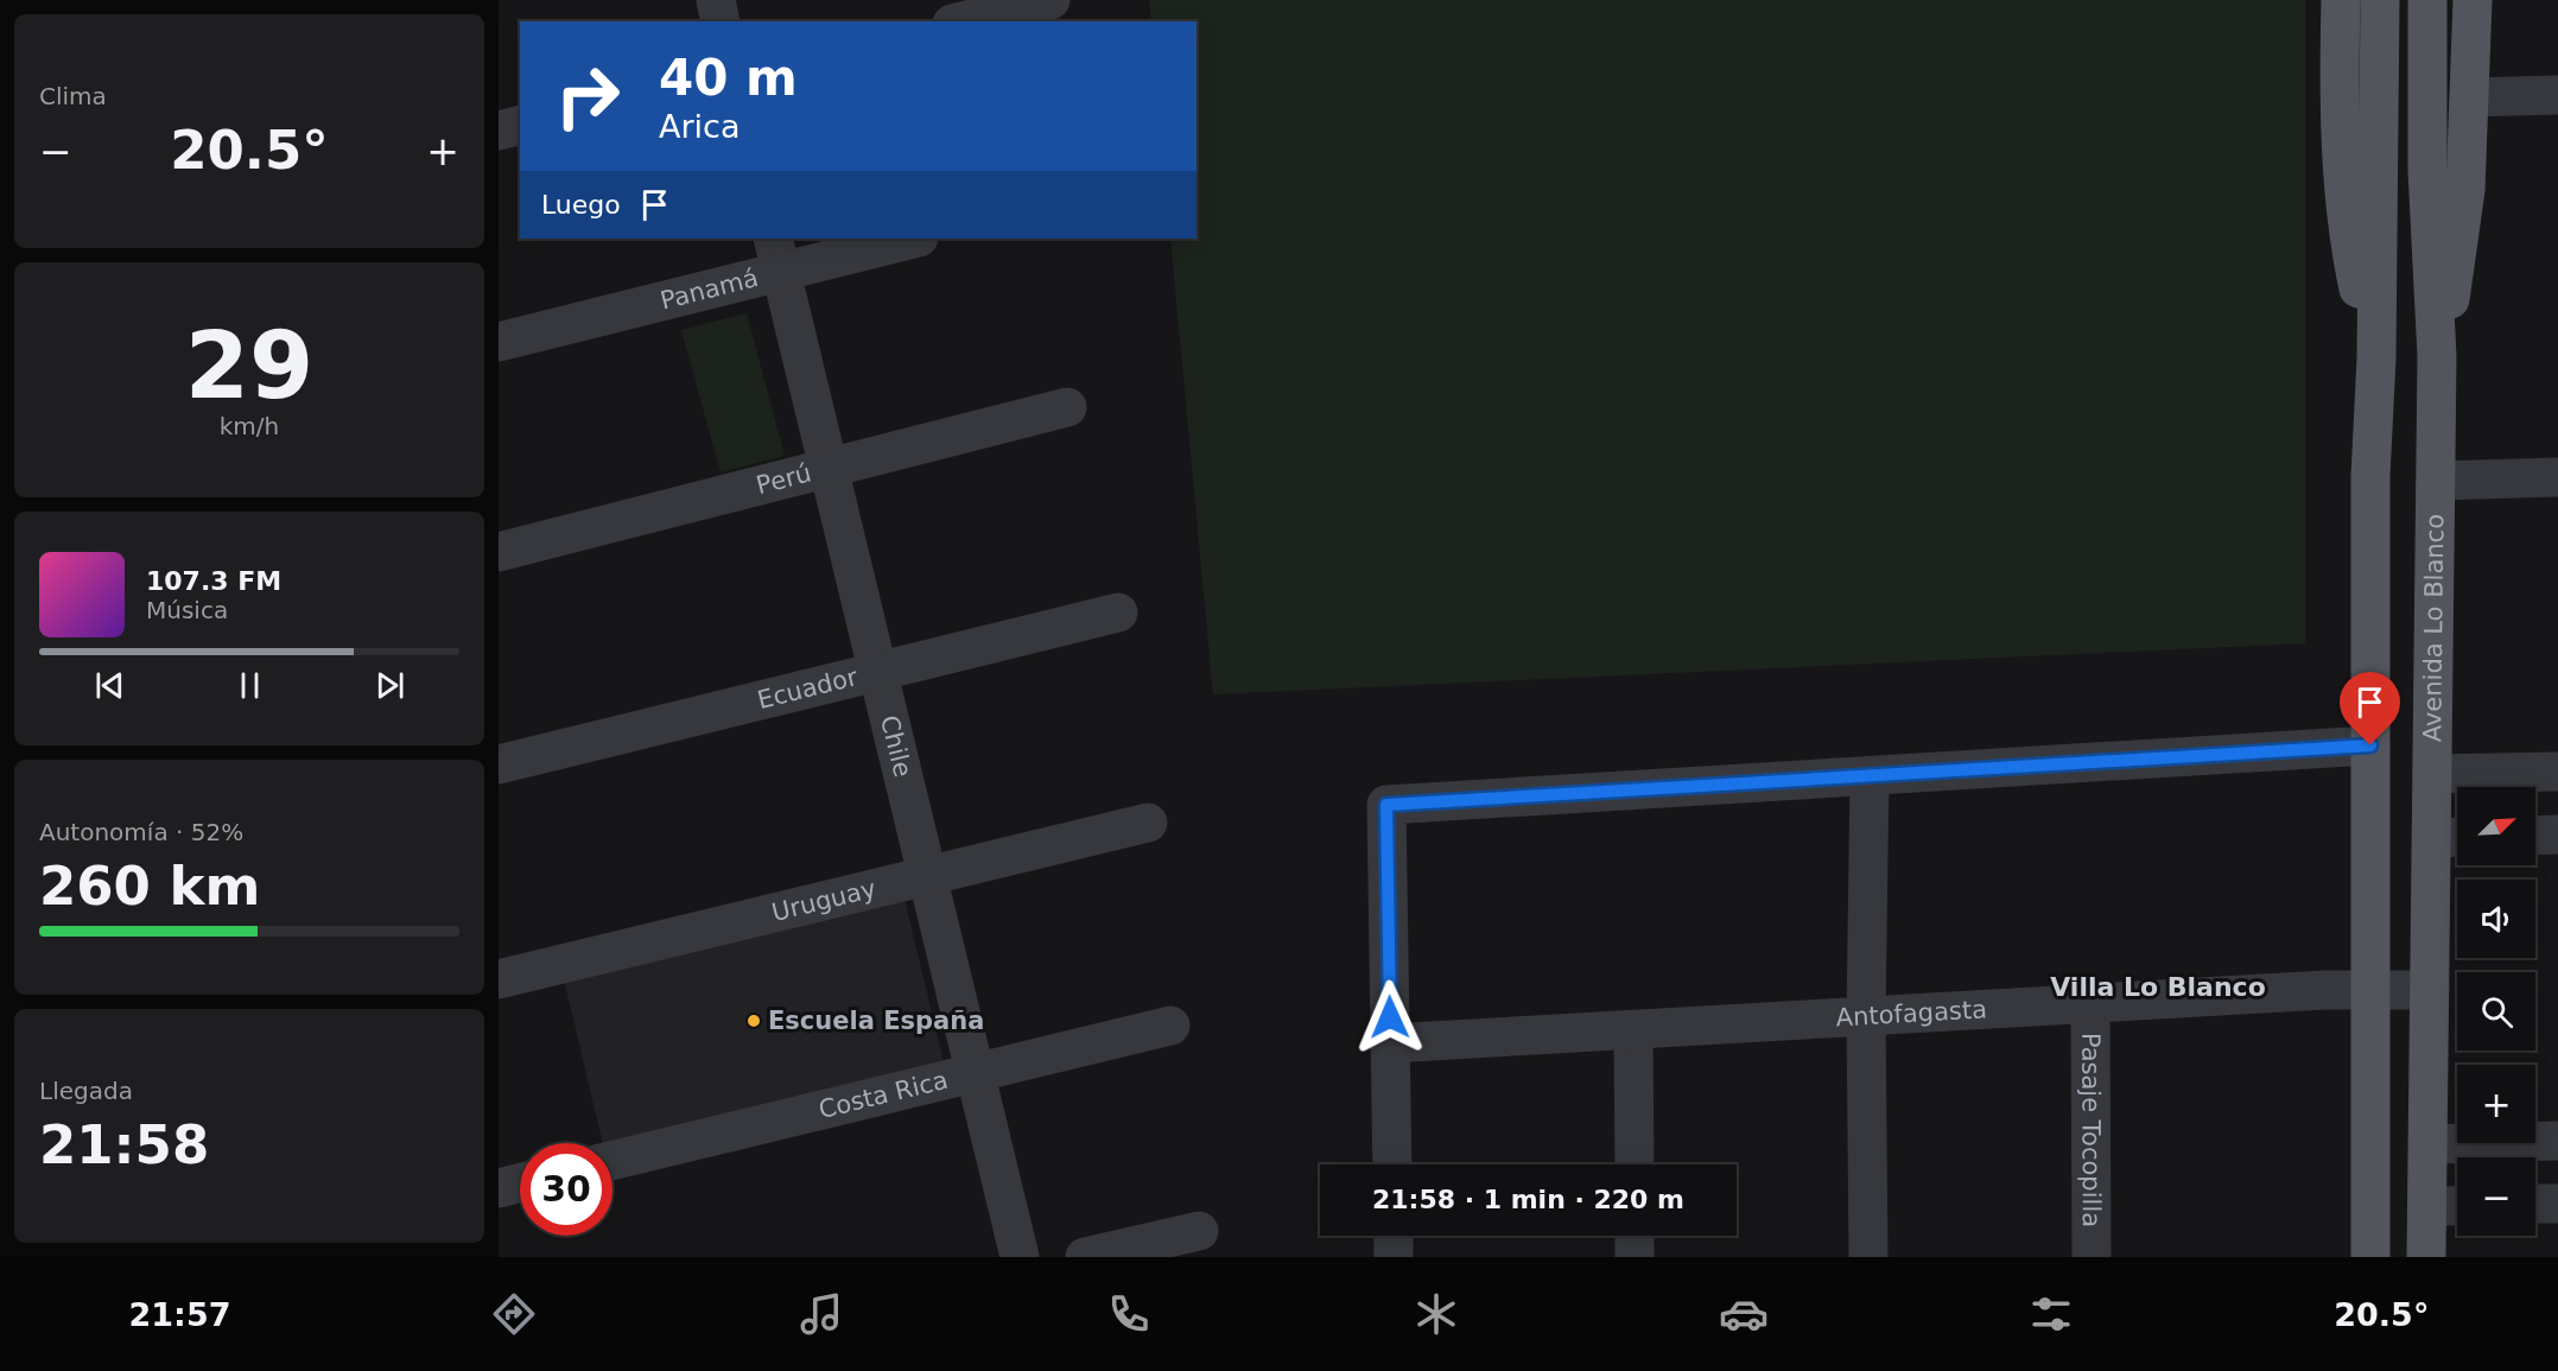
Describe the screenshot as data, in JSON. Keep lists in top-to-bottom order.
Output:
{
  "streets": {
    "main road": ["Avenida Lo Blanco"],
    "street": [
      "Panamá",
      "Perú",
      "Ecuador",
      "Chile",
      "Uruguay",
      "Antofagasta",
      "Costa Rica",
      "Pasaje Tocopilla"
    ]
  },
  "crossings": [
    ["Panamá", "Chile"],
    ["Perú", "Chile"],
    ["Avenida Lo Blanco", "Antofagasta"],
    ["Ecuador", "Chile"],
    ["Chile", "Uruguay"],
    ["Chile", "Costa Rica"],
    ["Antofagasta", "Pasaje Tocopilla"]
  ],
  "districts": ["Villa Lo Blanco"],
  "places": ["Escuela España"],
  "north": "top right",
  "page": {
    "tile": [
      "Clima",
      ["29", "km/h"],
      ["Autonomía · 52%", "260 km"],
      ["Llegada", "21:58"]
    ],
    "turn": ["40 m", "Arica"],
    "heat": ["−", "20.5°", "+"],
    "then": "Luego",
    "song": ["107.3 FM", "Música"],
    "map_buttons": ["+", "−"],
    "limit": "30",
    "trip": "21:58 · 1 min · 220 m",
    "tabs": ["21:57", "20.5°"]
  }
}
